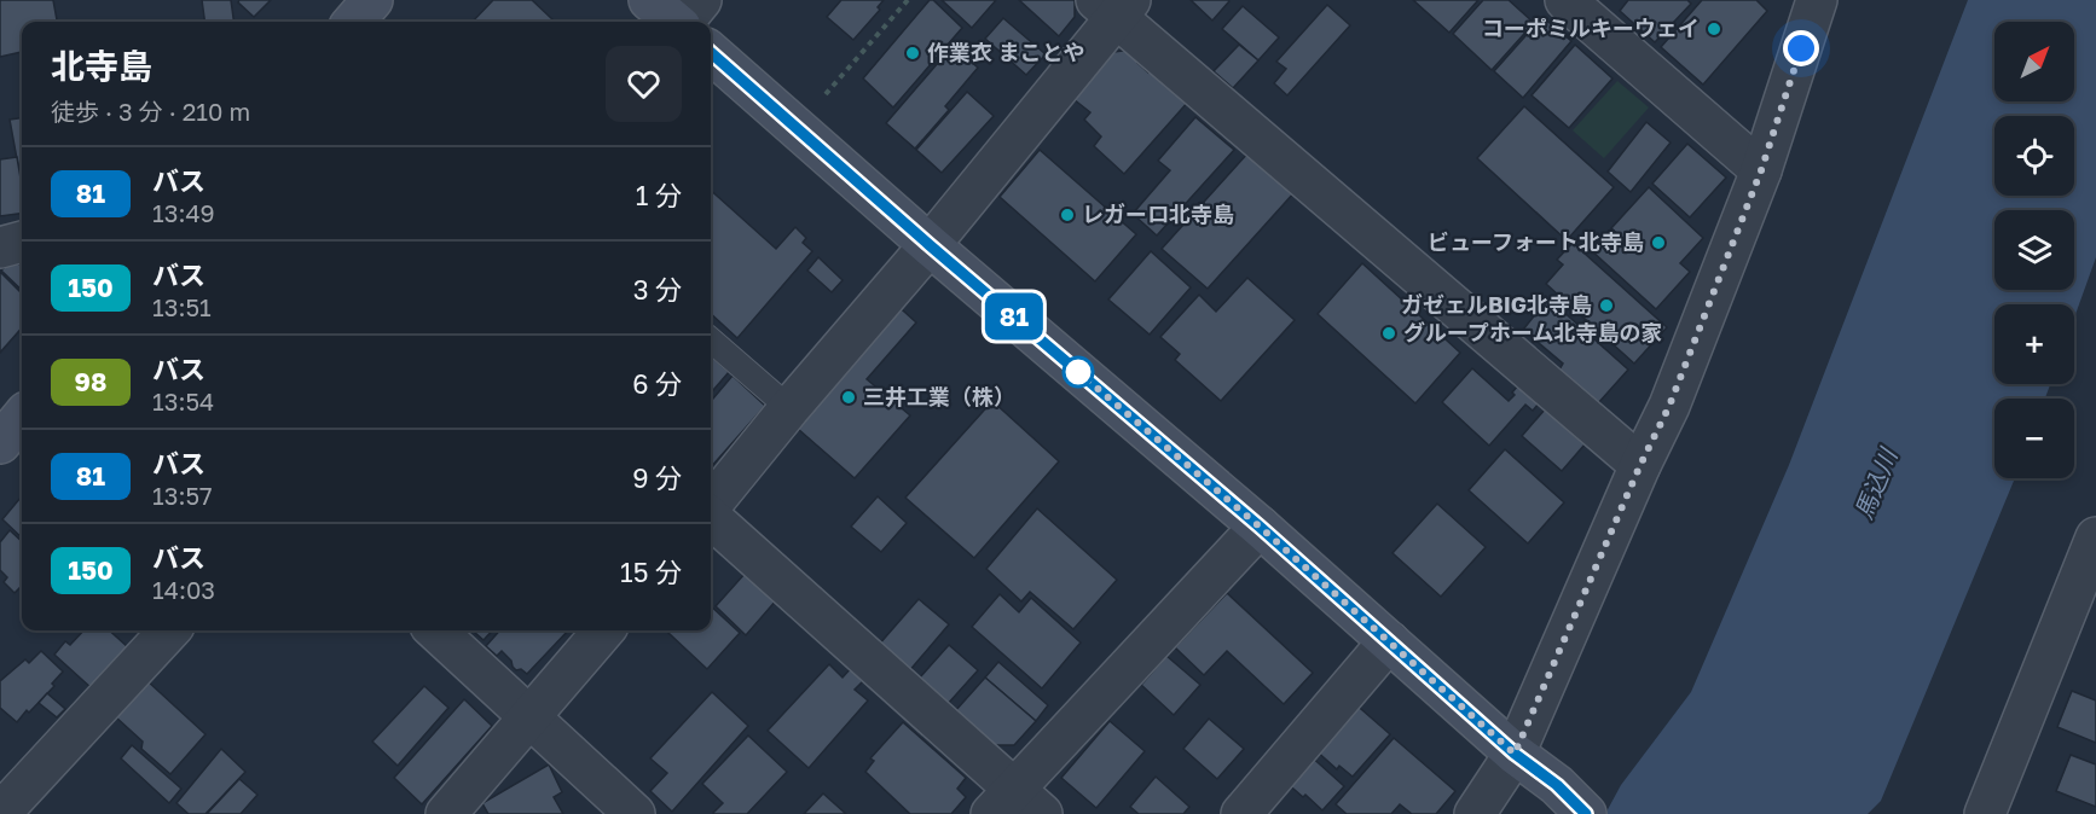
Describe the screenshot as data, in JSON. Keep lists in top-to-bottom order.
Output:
{
  "water": ["馬込川"],
  "places": [
    "コーポミルキーウェイ",
    "作業衣 まことや",
    "レガーロ北寺島",
    "ビューフォート北寺島",
    "ガゼェルBIG北寺島",
    "グループホーム北寺島の家",
    "三井工業（株）"
  ],
  "lines": ["bus line 81"],
  "north": "top right",
  "page": {
    "on_map": "81",
    "map_buttons": ["+", "−"],
    "heading": ["北寺島", "徒歩 · 3 分 · 210 m"],
    "list": [
      {
        "mark": "81",
        "name": "バス",
        "note": "13:49",
        "value": "1 分"
      },
      {
        "mark": "150",
        "name": "バス",
        "note": "13:51",
        "value": "3 分"
      },
      {
        "mark": "98",
        "name": "バス",
        "note": "13:54",
        "value": "6 分"
      },
      {
        "mark": "81",
        "name": "バス",
        "note": "13:57",
        "value": "9 分"
      },
      {
        "mark": "150",
        "name": "バス",
        "note": "14:03",
        "value": "15 分"
      }
    ]
  }
}
